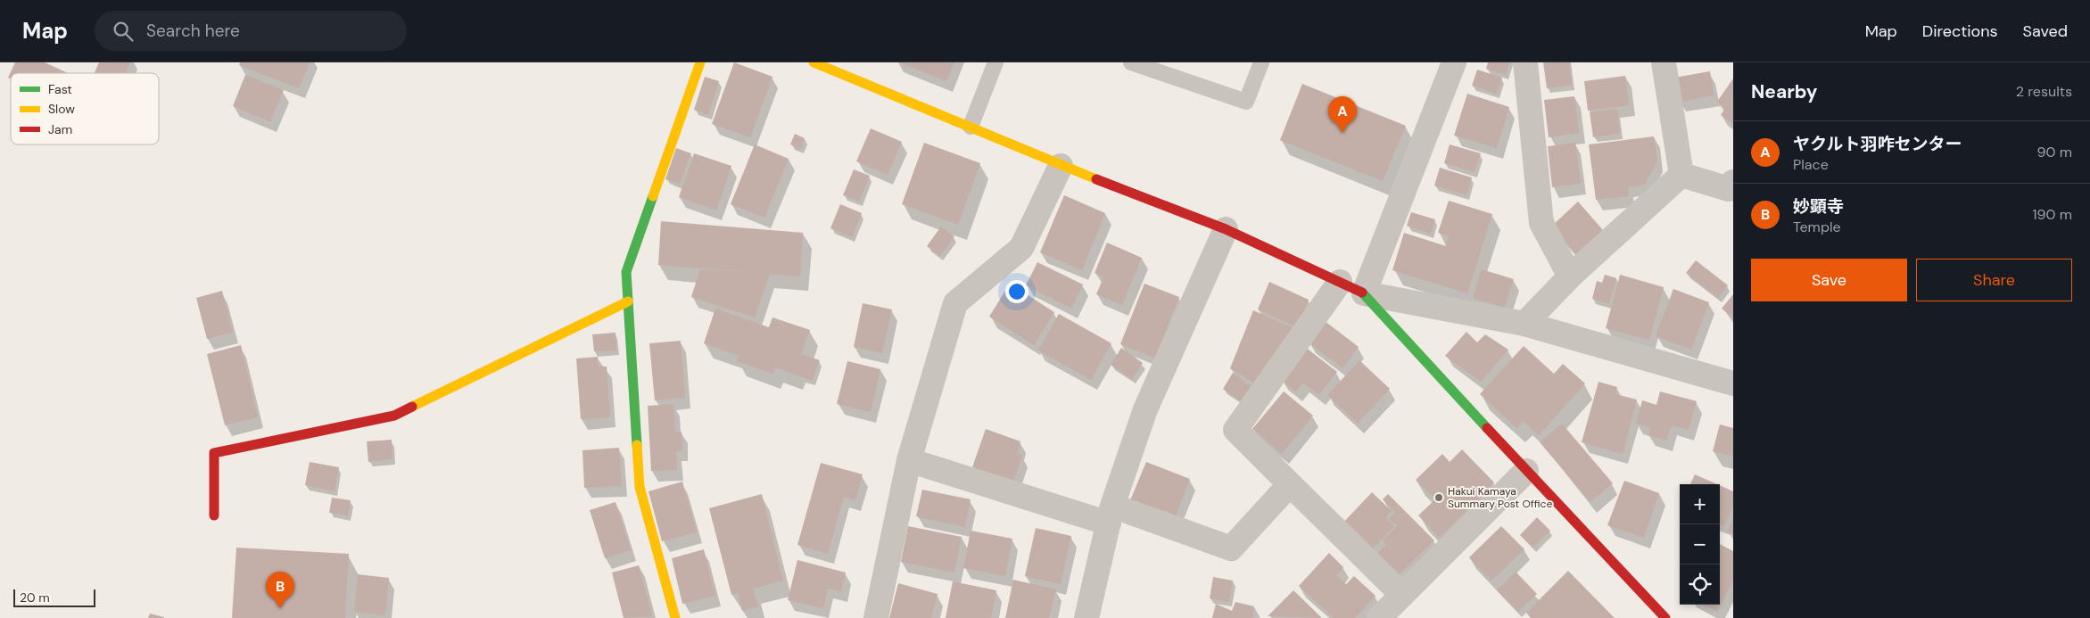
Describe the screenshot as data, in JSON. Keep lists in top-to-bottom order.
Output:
{
  "places": ["Hakui Kamaya Summary Post Office"],
  "legend": ["Fast", "Slow", "Jam"],
  "scale_bar": "20 m",
  "page": {
    "header": "Map",
    "search": "Search here",
    "nav": ["Map", "Directions", "Saved"],
    "heading": ["Nearby", "2 results"],
    "pins": ["A", "B"],
    "list": [
      {
        "mark": "A",
        "name": "ヤクルト羽咋センター",
        "note": "Place",
        "value": "90 m"
      },
      {
        "mark": "B",
        "name": "妙顕寺",
        "note": "Temple",
        "value": "190 m"
      }
    ],
    "buttons": ["Save", "Share"],
    "map_buttons": ["+", "−"],
    "scale": "20 m"
  }
}
